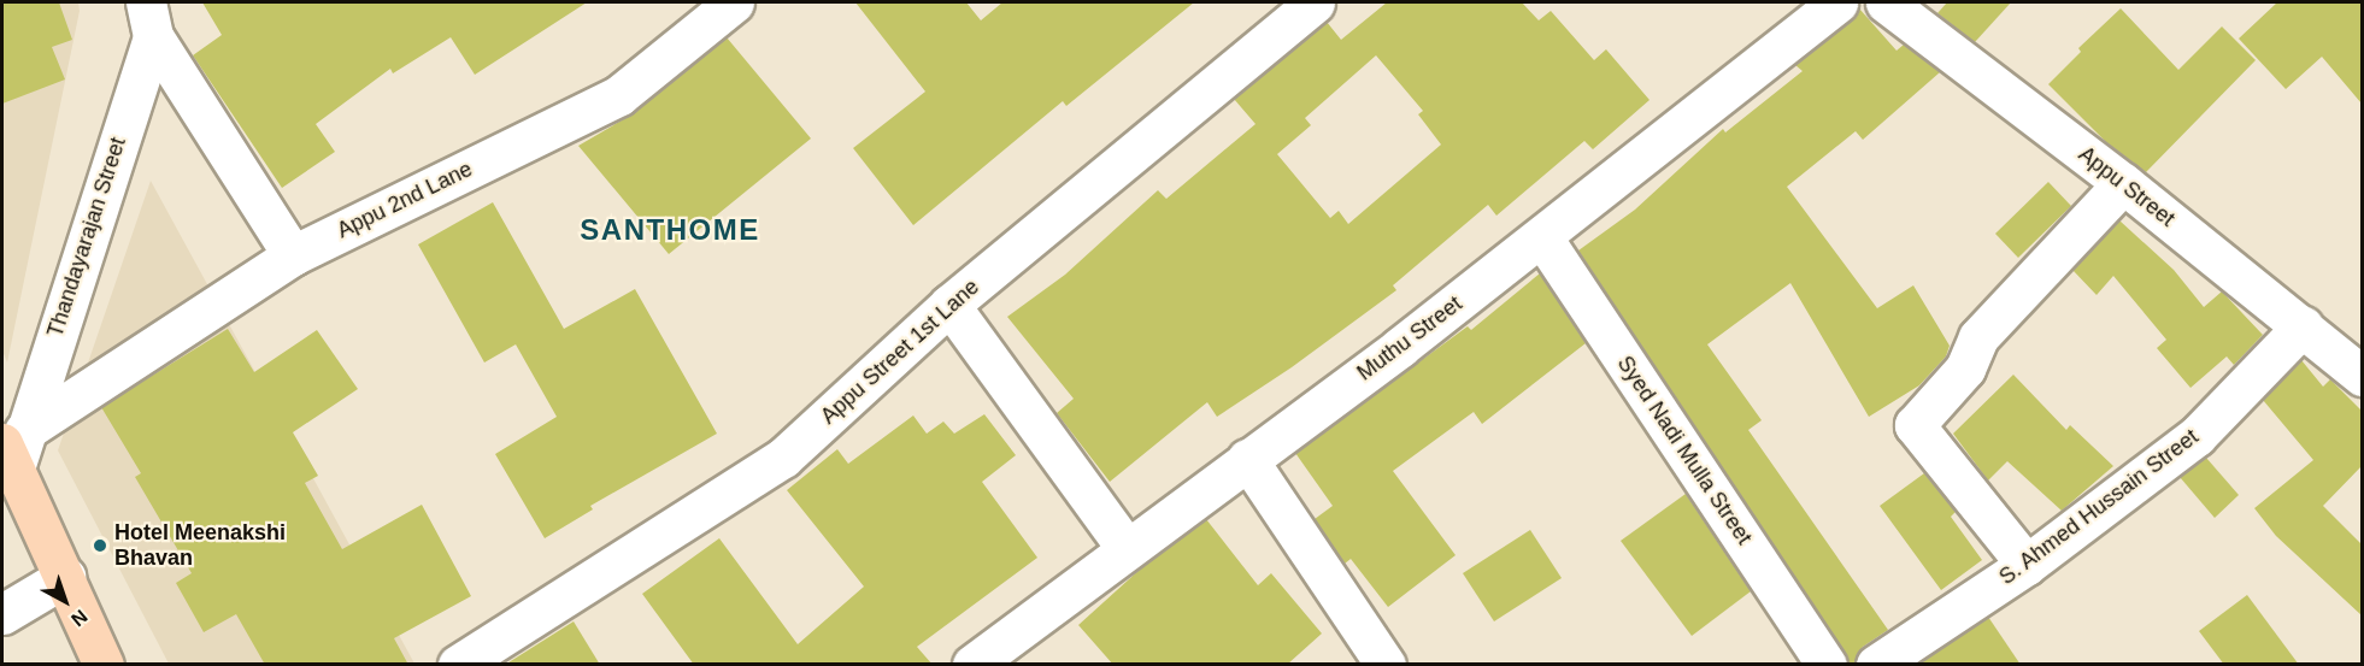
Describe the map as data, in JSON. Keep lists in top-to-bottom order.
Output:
{
  "streets": {
    "street": [
      "Appu Street",
      "Appu 2nd Lane",
      "Thandayarajan Street",
      "Muthu Street",
      "Appu Street 1st Lane",
      "Syed Nadi Mulla Street",
      "S. Ahmed Hussain Street"
    ]
  },
  "crossings": [
    ["Appu Street", "S. Ahmed Hussain Street"],
    ["Appu 2nd Lane", "Thandayarajan Street"],
    ["Muthu Street", "Syed Nadi Mulla Street"]
  ],
  "districts": ["SANTHOME"],
  "places": ["Hotel Meenakshi Bhavan"],
  "north": "bottom right"
}
